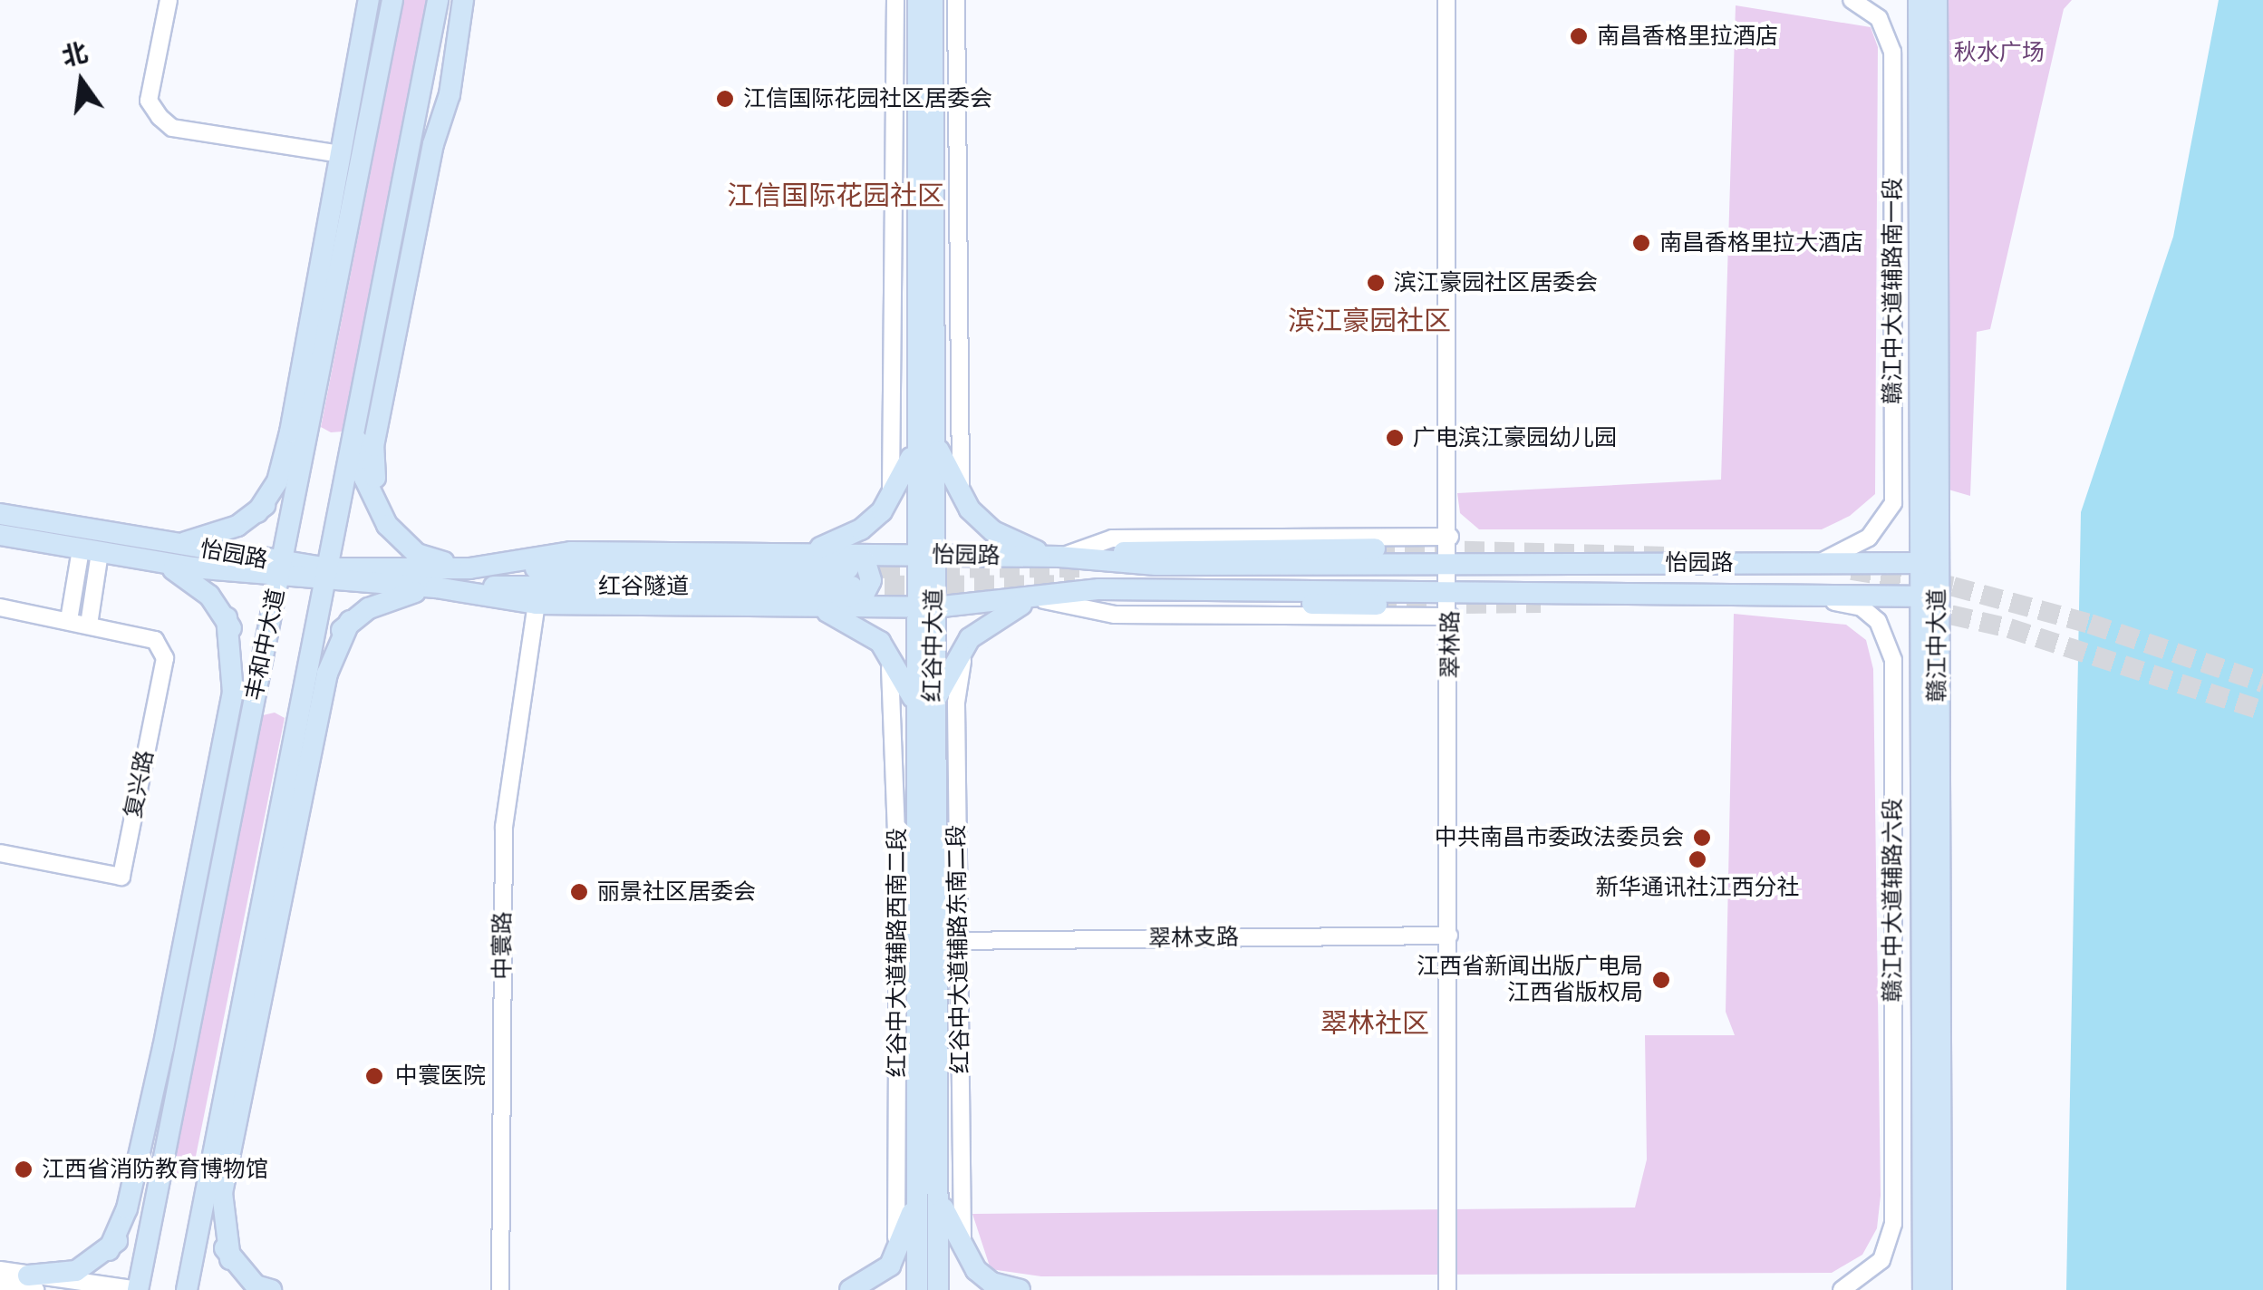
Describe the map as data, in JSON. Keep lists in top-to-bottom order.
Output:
{
  "streets": {
    "main road": [
      "怡园路",
      "红谷隧道",
      "丰和中大道",
      "红谷中大道",
      "赣江中大道"
    ],
    "street": [
      "赣江中大道辅路南一段",
      "翠林路",
      "复兴路",
      "赣江中大道辅路六段",
      "翠林支路",
      "中寰路",
      "红谷中大道辅路东南二段",
      "红谷中大道辅路西南二段"
    ]
  },
  "crossings": [
    ["赣江中大道辅路南一段", "怡园路"],
    ["怡园路", "红谷隧道"],
    ["怡园路", "丰和中大道"],
    ["怡园路", "翠林路"],
    ["怡园路", "红谷中大道"],
    ["怡园路", "赣江中大道"],
    ["怡园路", "赣江中大道辅路六段"],
    ["怡园路", "中寰路"],
    ["翠林路", "翠林支路"],
    ["红谷中大道", "翠林支路"],
    ["翠林支路", "红谷中大道辅路东南二段"]
  ],
  "districts": ["江信国际花园社区", "滨江豪园社区", "翠林社区"],
  "parks": ["秋水广场"],
  "places": [
    "南昌香格里拉酒店",
    "江信国际花园社区居委会",
    "南昌香格里拉大酒店",
    "滨江豪园社区居委会",
    "广电滨江豪园幼儿园",
    "中共南昌市委政法委员会",
    "新华通讯社江西分社",
    "丽景社区居委会",
    "江西省新闻出版广电局 江西省版权局",
    "中寰医院",
    "江西省消防教育博物馆"
  ],
  "north": "top"
}
